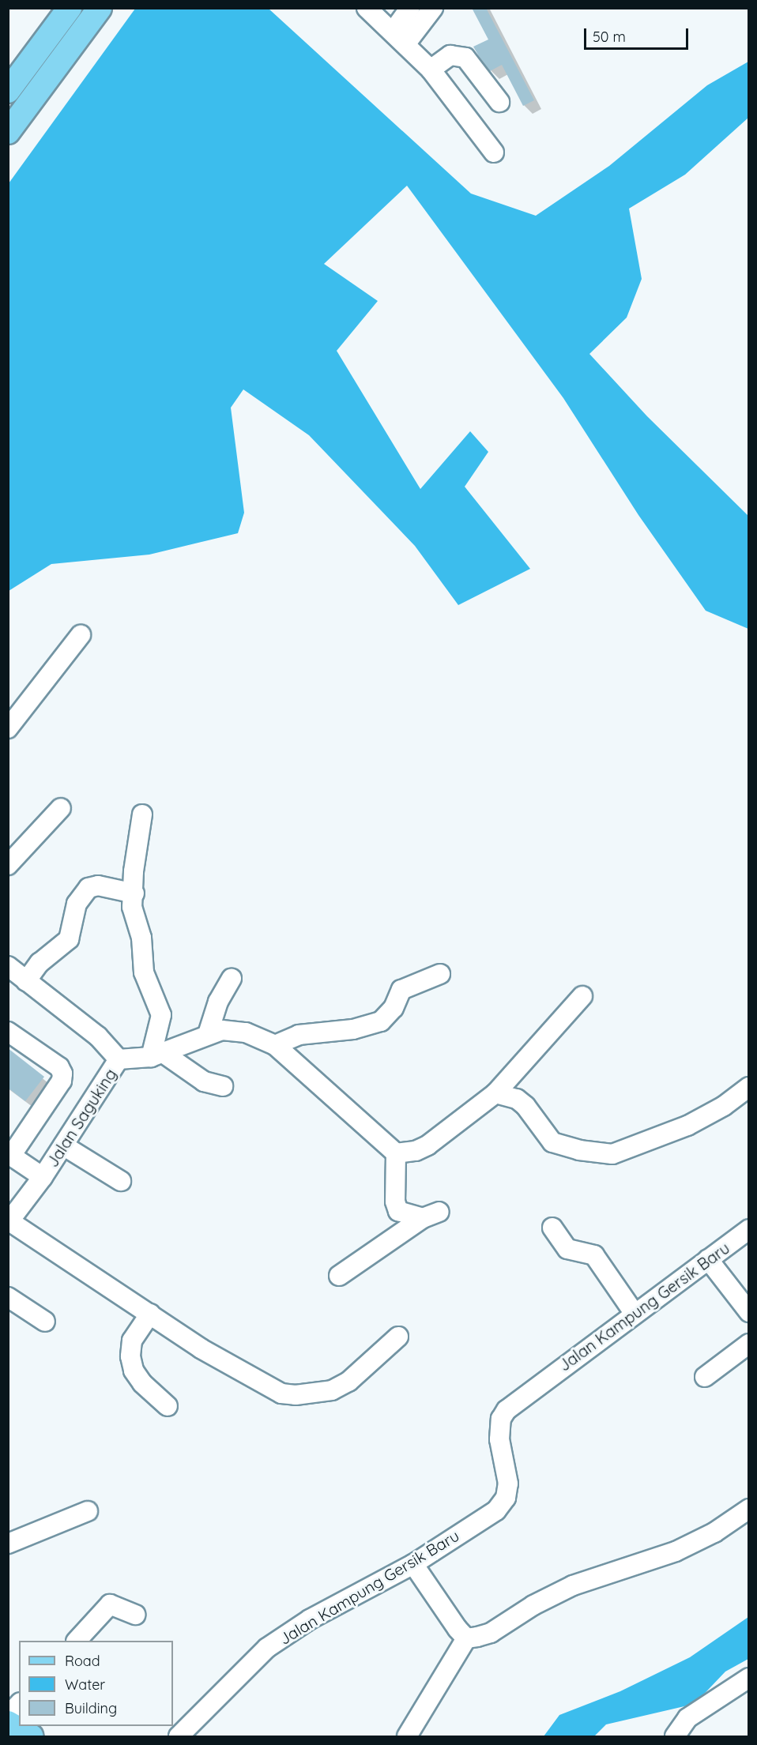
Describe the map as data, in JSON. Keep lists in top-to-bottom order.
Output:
{
  "streets": {
    "street": ["Jalan Saguking", "Jalan Kampung Gersik Baru"]
  },
  "legend": ["Road", "Water", "Building"],
  "scale_bar": "50 m"
}
